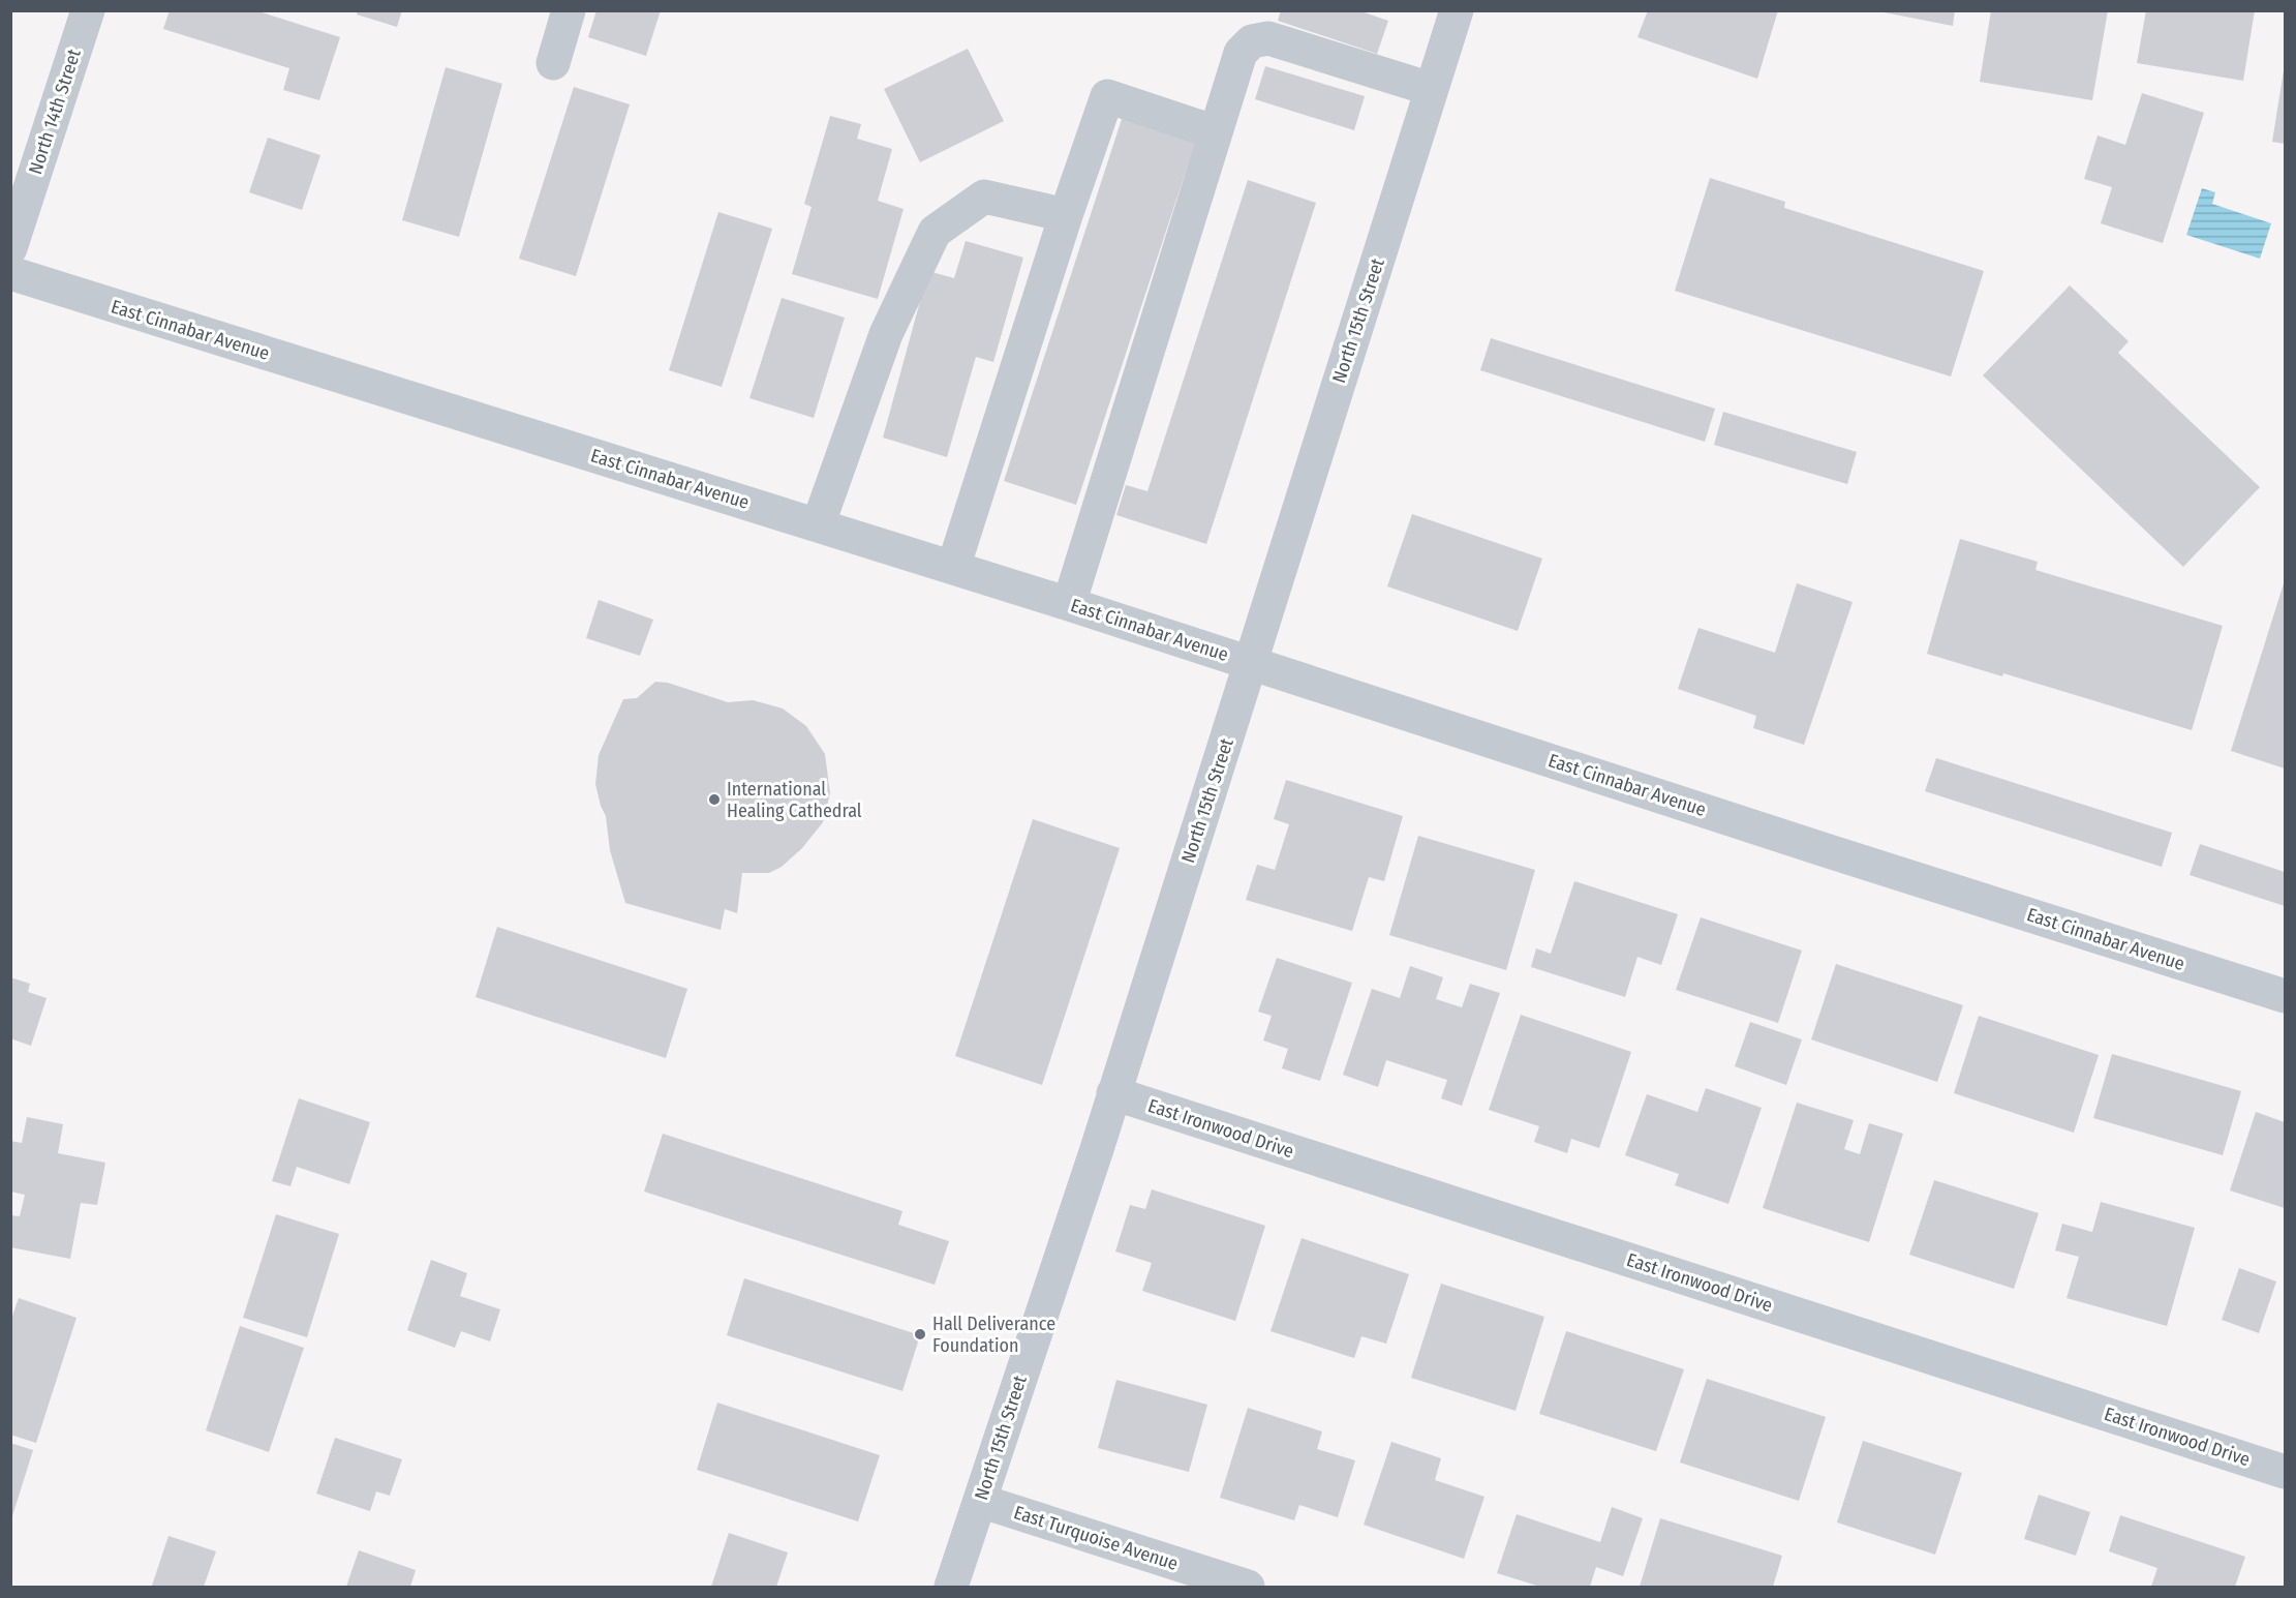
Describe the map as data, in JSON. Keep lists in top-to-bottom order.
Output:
{
  "streets": {
    "street": [
      "North 14th Street",
      "North 15th Street",
      "East Cinnabar Avenue",
      "East Ironwood Drive",
      "East Turquoise Avenue"
    ]
  },
  "crossings": [
    ["North 15th Street", "East Cinnabar Avenue"],
    ["North 15th Street", "East Ironwood Drive"],
    ["North 15th Street", "East Turquoise Avenue"]
  ],
  "places": ["International Healing Cathedral", "Hall Deliverance Foundation"]
}
